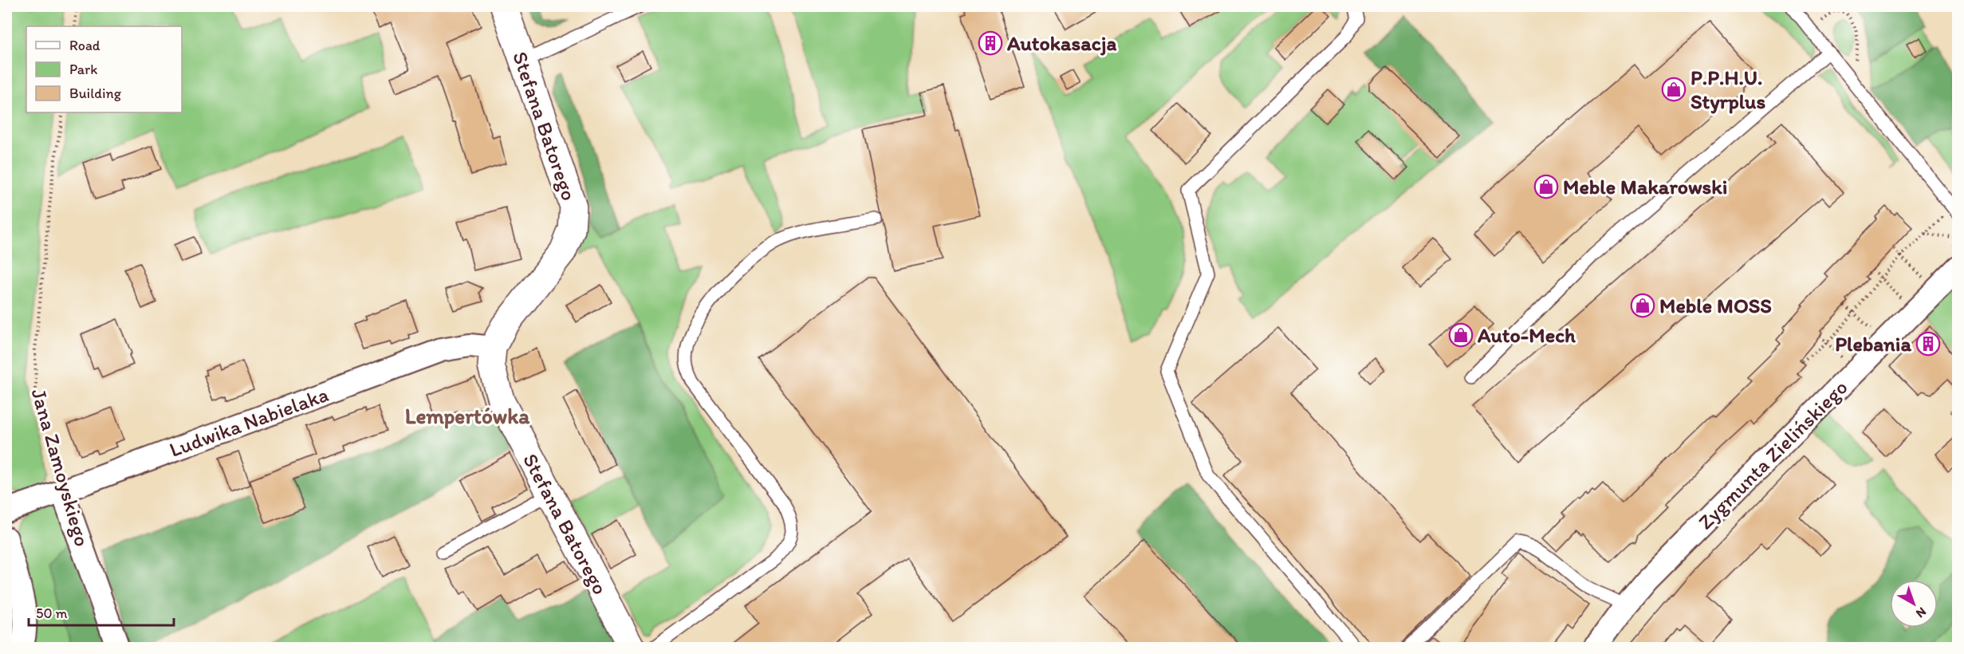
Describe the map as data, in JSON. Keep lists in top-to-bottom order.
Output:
{
  "streets": {
    "street": [
      "Stefana Batorego",
      "Ludwika Nabielaka",
      "Zygmunta Zielińskiego",
      "Jana Zamoyskiego"
    ]
  },
  "crossings": [
    ["Stefana Batorego", "Ludwika Nabielaka"],
    ["Ludwika Nabielaka", "Jana Zamoyskiego"]
  ],
  "districts": ["Lempertówka"],
  "places": {
    "building": ["Autokasacja", "Plebania"],
    "shop": [
      "P.P.H.U. Styrplus",
      "Meble Makarowski",
      "Meble MOSS",
      "Auto-Mech"
    ]
  },
  "legend": ["Road", "Park", "Building"],
  "scale_bar": "50 m",
  "north": "bottom right"
}
